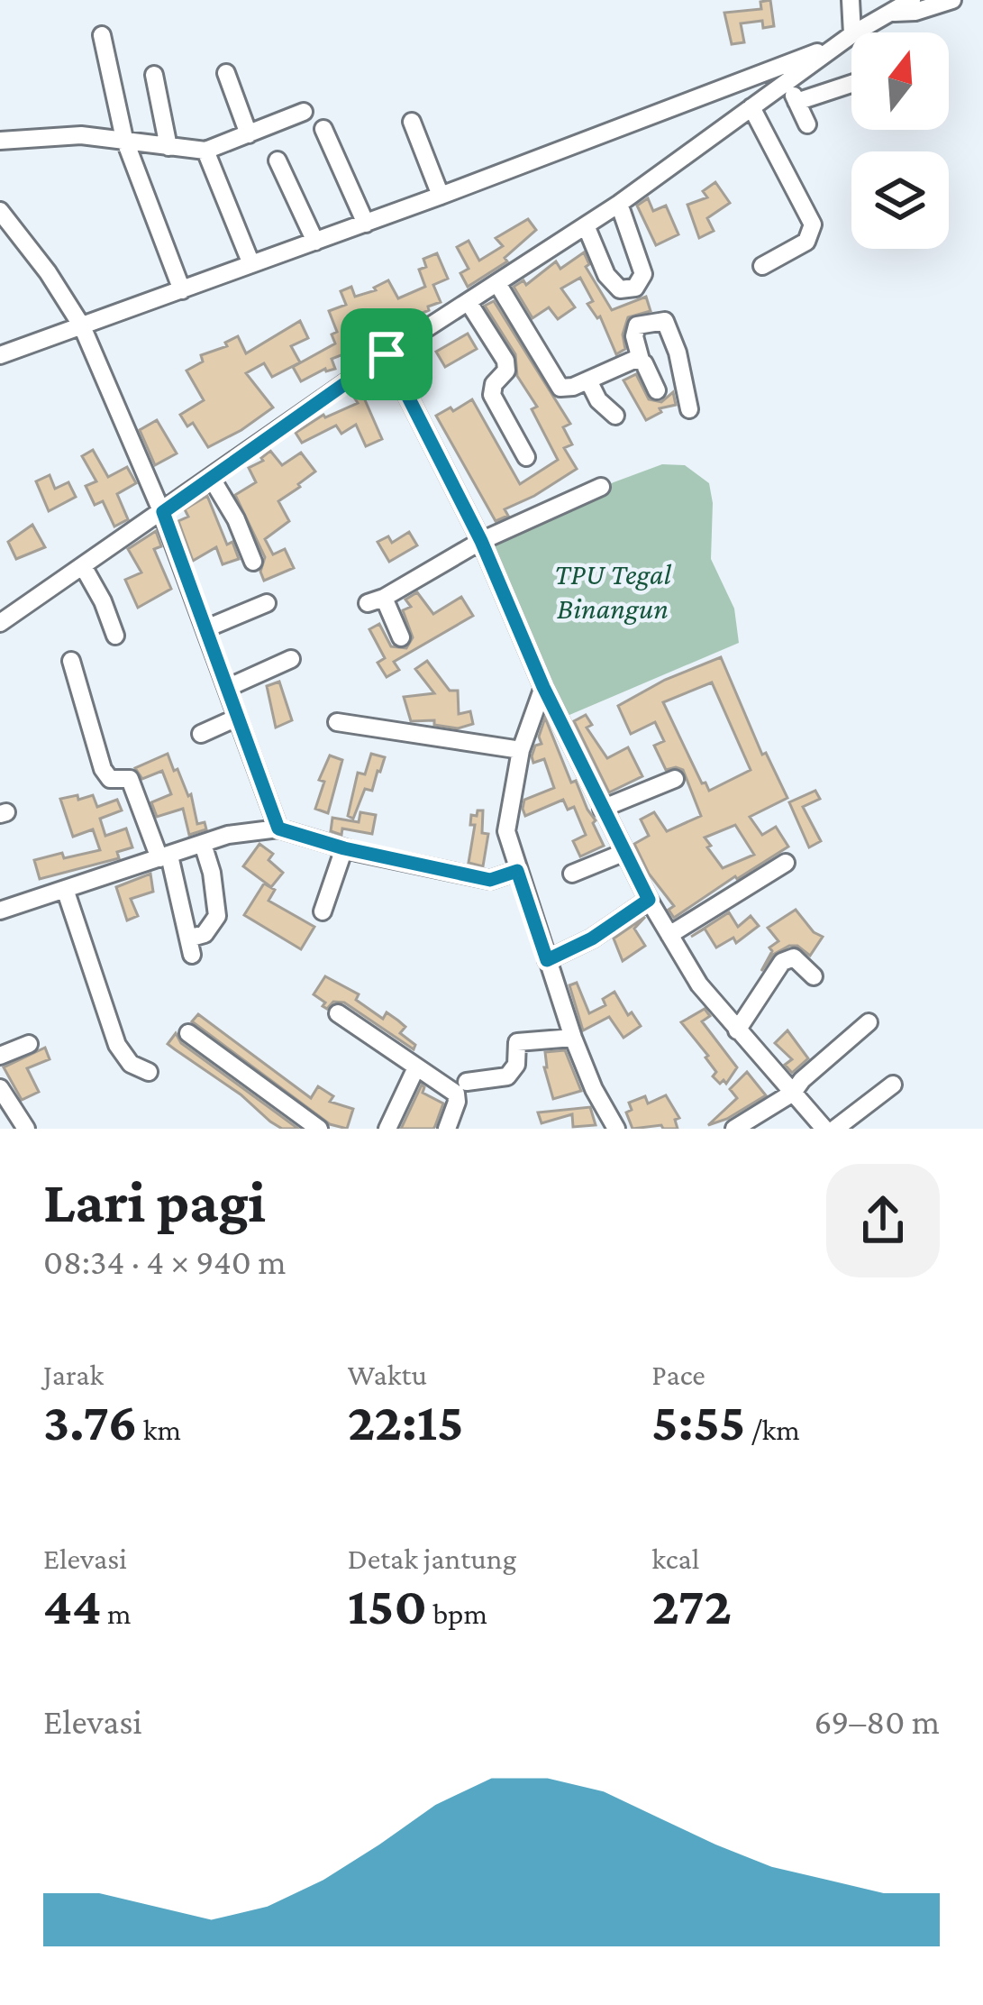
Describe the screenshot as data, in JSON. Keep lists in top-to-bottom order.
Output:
{
  "parks": ["TPU Tegal Binangun"],
  "north": "top",
  "page": {
    "heading": ["Lari pagi", "08:34 · 4 × 940 m"],
    "stats": [
      ["Jarak", "3.76 km"],
      ["Waktu", "22:15"],
      ["Pace", "5:55 /km"],
      ["Elevasi", "44 m"],
      ["Detak jantung", "150 bpm"],
      ["kcal", "272"]
    ],
    "chart": ["Elevasi", "69–80 m"]
  }
}
